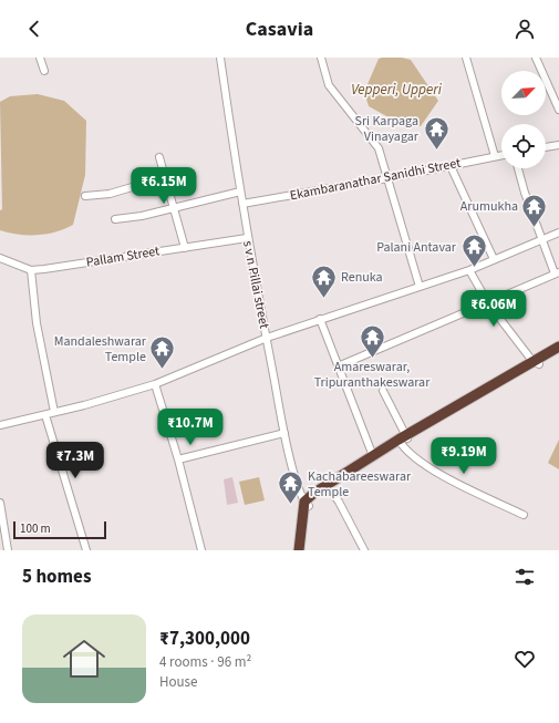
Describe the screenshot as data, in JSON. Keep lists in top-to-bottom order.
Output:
{
  "streets": {
    "street": ["Ekambaranathar Sanidhi Street", "Pallam Street", "s v n Pillai street"]
  },
  "crossings": [
    ["Ekambaranathar Sanidhi Street", "s v n Pillai street"],
    ["Pallam Street", "s v n Pillai street"]
  ],
  "water": ["Vepperi, Upperi"],
  "places": {
    "temple": [
      "Sri Karpaga Vinayagar",
      "Arumukha",
      "Palani Antavar",
      "Renuka",
      "Amareswarar, Tripuranthakeswarar",
      "Mandaleshwarar Temple",
      "Kachabareeswarar Temple"
    ]
  },
  "scale_bar": "100 m",
  "north": "top right",
  "page": {
    "header": "Casavia",
    "price": [
      "₹6.15M",
      "₹6.06M",
      "₹10.7M",
      "₹9.19M",
      "₹7.3M"
    ],
    "scale": "100 m",
    "heading": "5 homes",
    "list": [
      {
        "name": "₹7,300,000",
        "note": "4 rooms · 96 m² · House"
      }
    ]
  }
}
